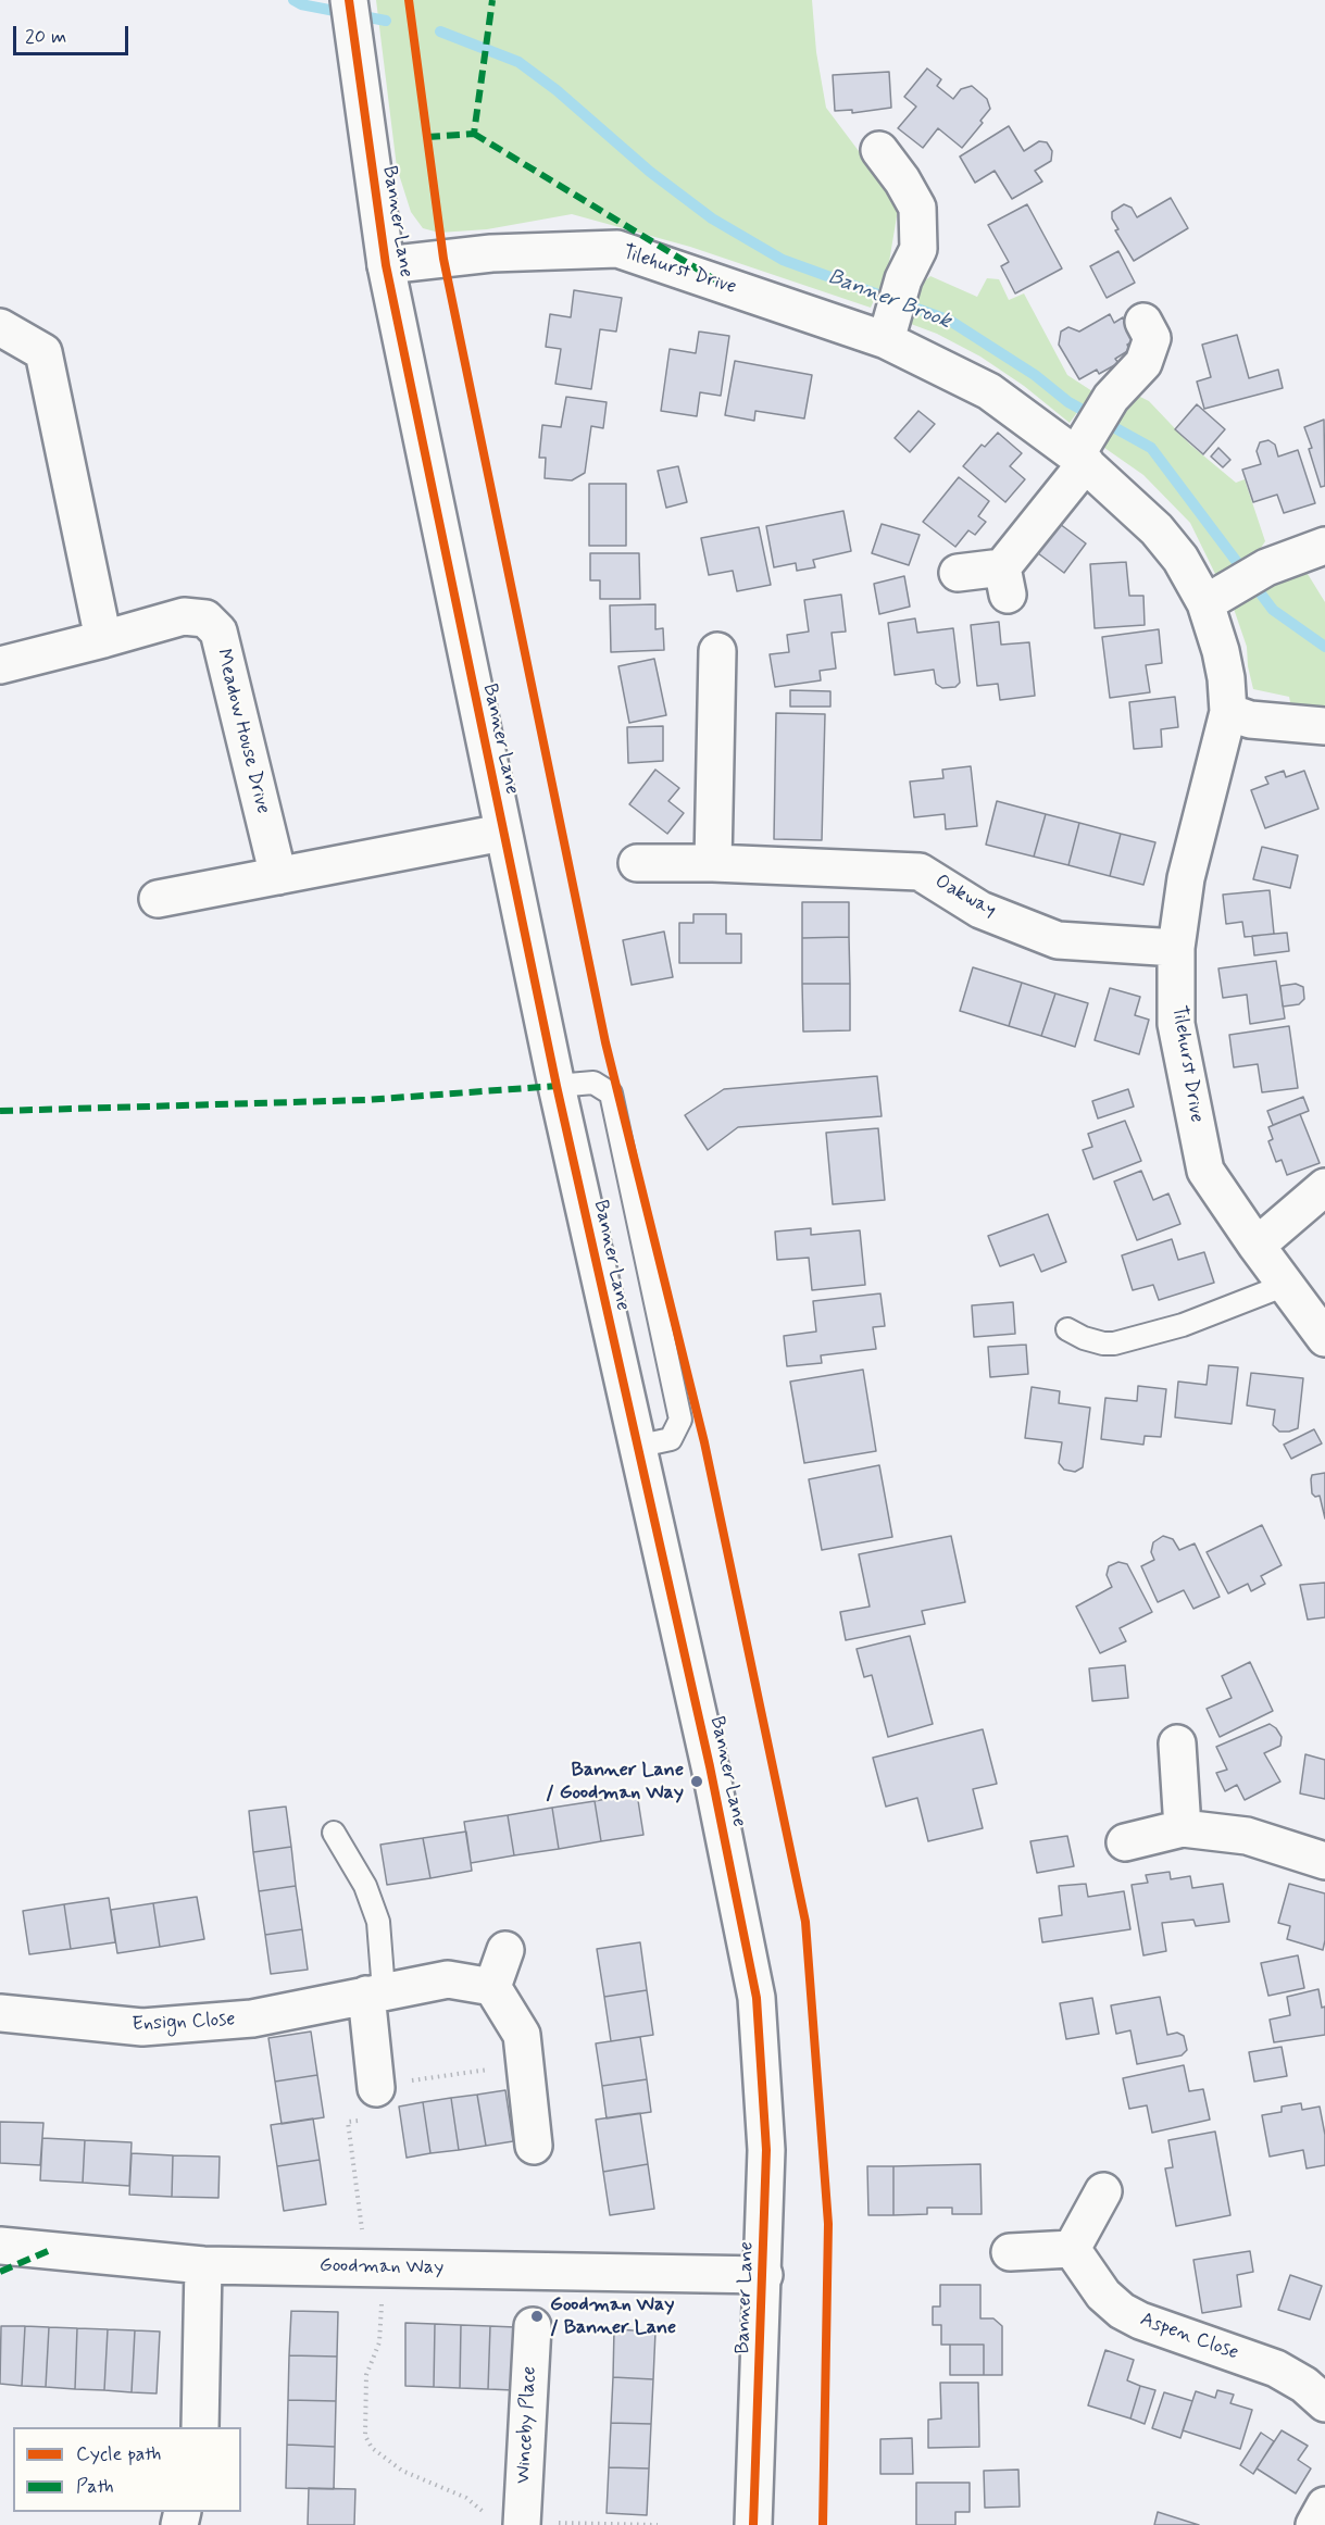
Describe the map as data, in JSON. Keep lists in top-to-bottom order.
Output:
{
  "streets": {
    "street": [
      "Banner Lane",
      "Tilehurst Drive",
      "Meadow House Drive",
      "Oakway",
      "Ensign Close",
      "Goodman Way",
      "Aspen Close",
      "Winceby Place"
    ]
  },
  "crossings": [
    ["Banner Lane", "Tilehurst Drive"],
    ["Banner Lane", "Goodman Way"],
    ["Tilehurst Drive", "Oakway"]
  ],
  "water": ["Banner Brook"],
  "places": ["Banner Lane / Goodman Way", "Goodman Way / Banner Lane"],
  "legend": ["Cycle path", "Path"],
  "scale_bar": "20 m"
}
